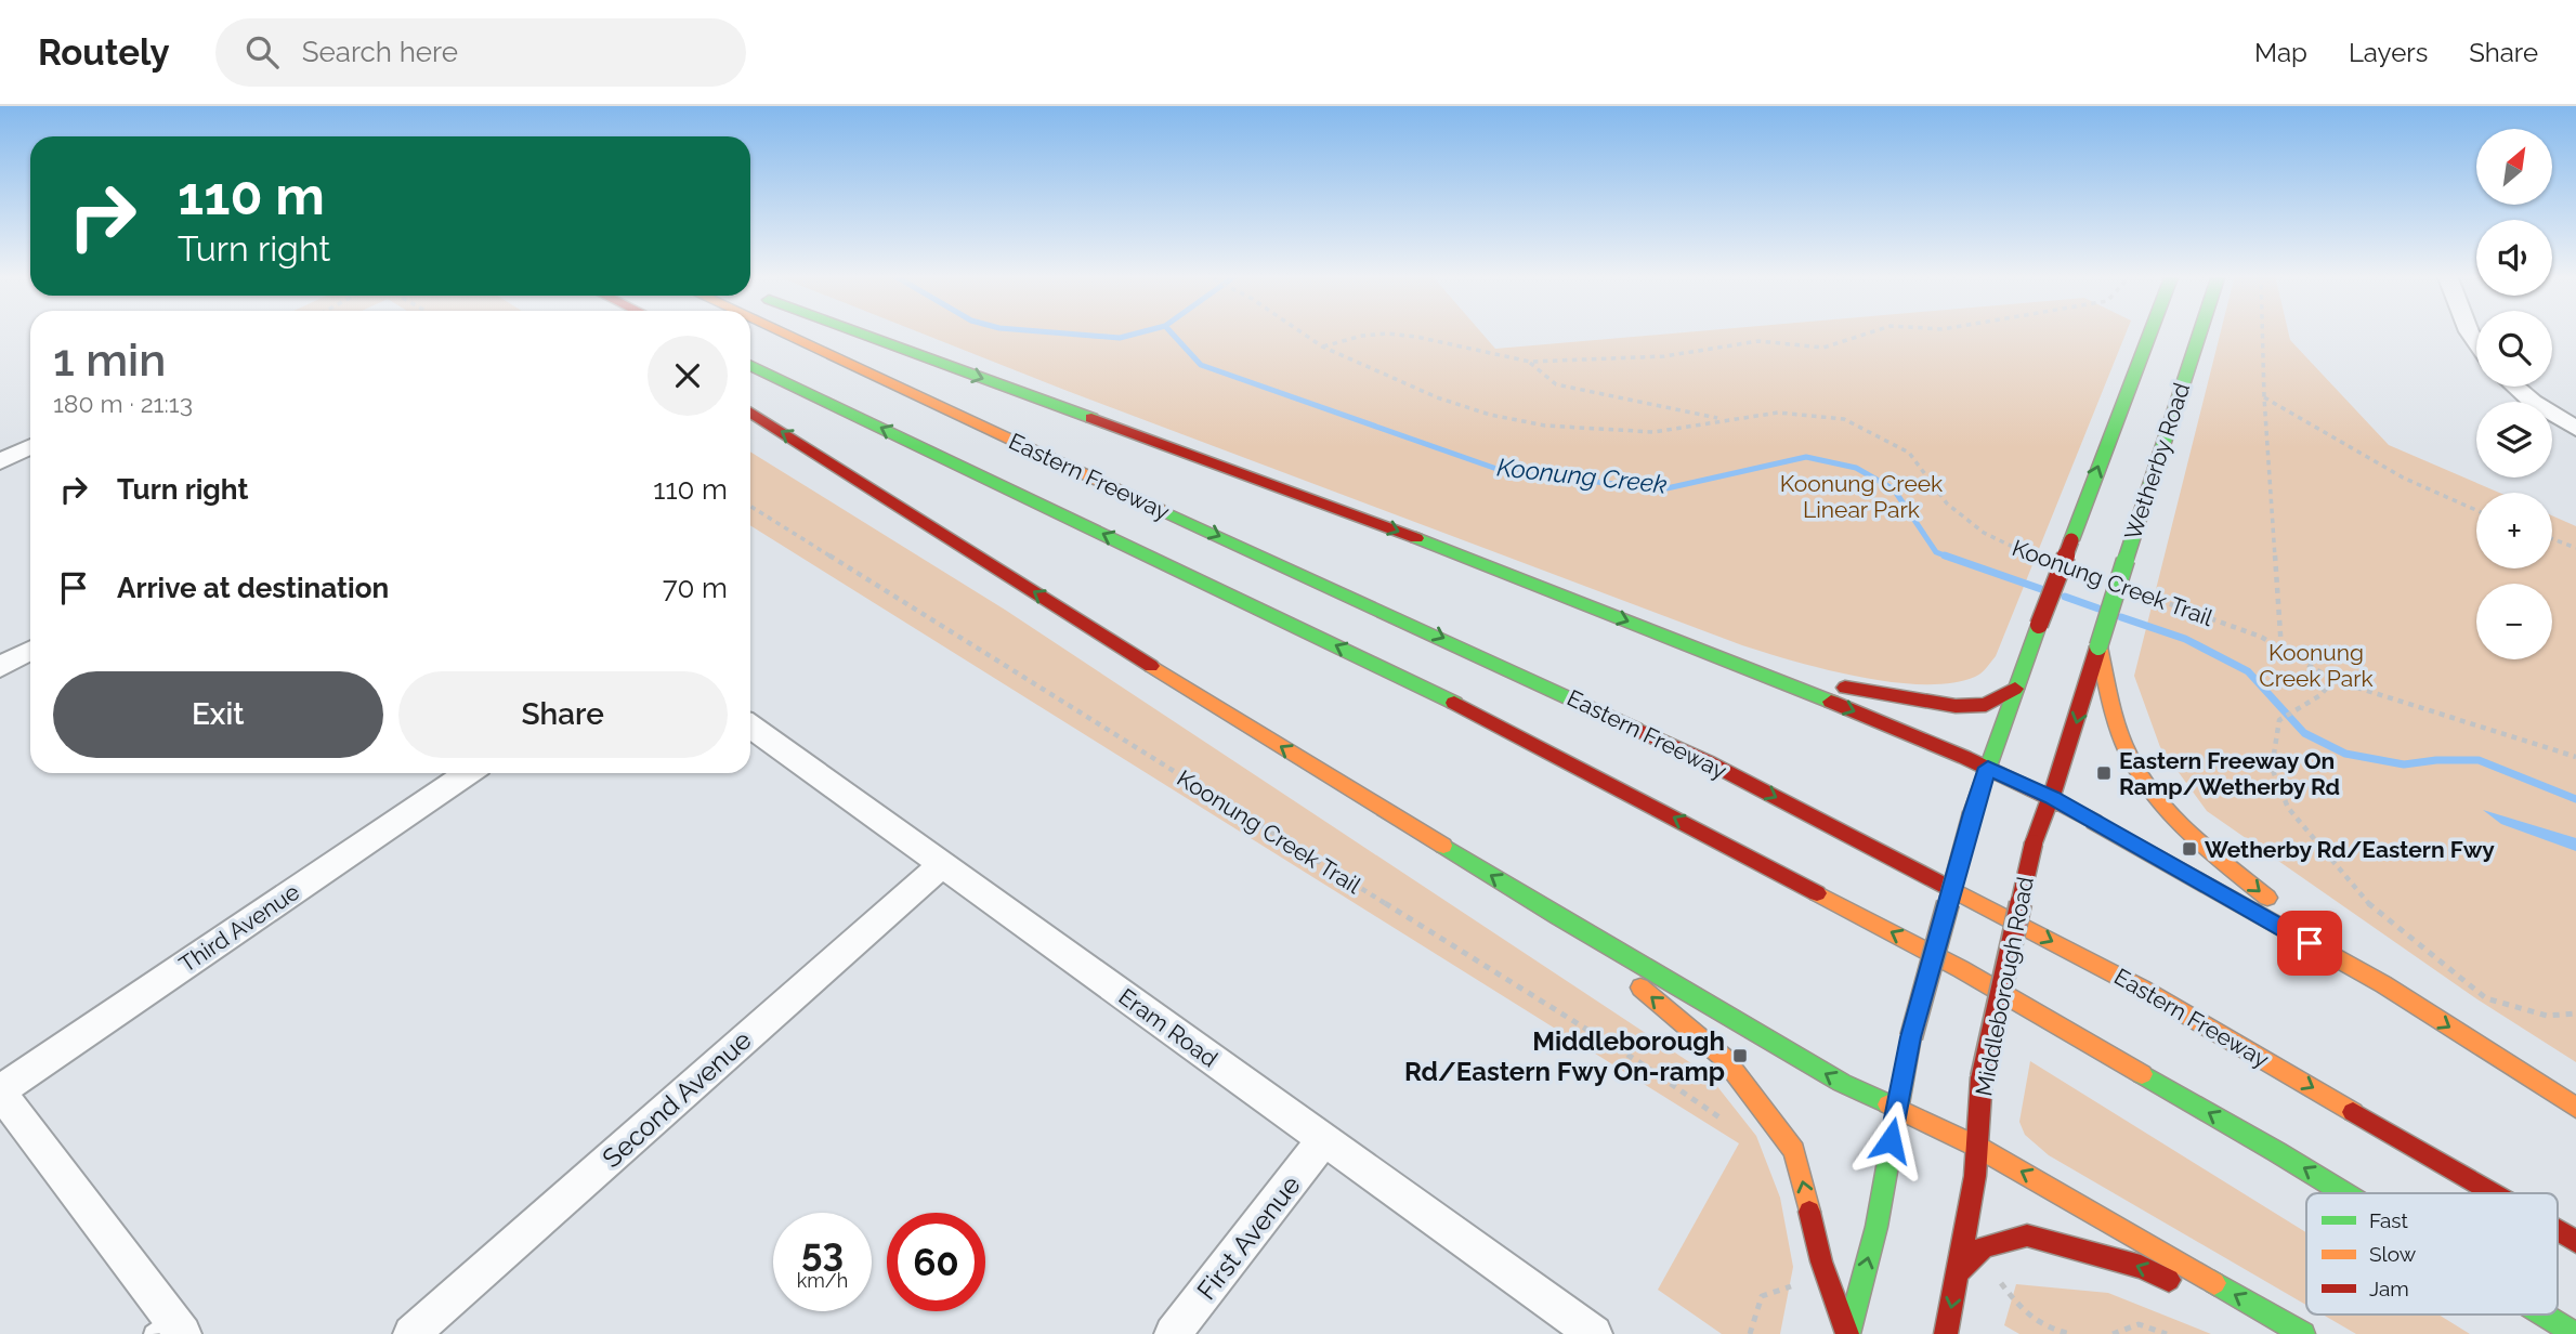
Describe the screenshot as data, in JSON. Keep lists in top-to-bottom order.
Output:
{
  "streets": {
    "main road": ["Wetherby Road", "Eastern Freeway", "Middleborough Road"],
    "street": [
      "Third Avenue",
      "Eram Road",
      "Second Avenue",
      "First Avenue"
    ],
    "path": ["Koonung Creek Trail"]
  },
  "crossings": [
    ["Wetherby Road", "Middleborough Road"],
    ["Eram Road", "Second Avenue"],
    ["Eram Road", "First Avenue"]
  ],
  "water": ["Koonung Creek"],
  "parks": ["Koonung Creek Linear Park", "Koonung Creek Park"],
  "places": {
    "transit": ["Eastern Freeway On Ramp/Wetherby Rd", "Wetherby Rd/Eastern Fwy", "Middleborough Rd/Eastern Fwy On-ramp"]
  },
  "legend": ["Fast", "Slow", "Jam"],
  "north": "top right",
  "page": {
    "header": "Routely",
    "search": "Search here",
    "nav": ["Map", "Layers", "Share"],
    "map_buttons": ["+", "−"],
    "turn": ["110 m", "Turn right"],
    "heading": ["1 min", "180 m · 21:13"],
    "list": [
      {
        "name": "Turn right",
        "value": "110 m"
      },
      {
        "name": "Arrive at destination",
        "value": "70 m"
      }
    ],
    "buttons": ["Exit", "Share"],
    "speed": "53 km/h",
    "limit": "60"
  }
}
